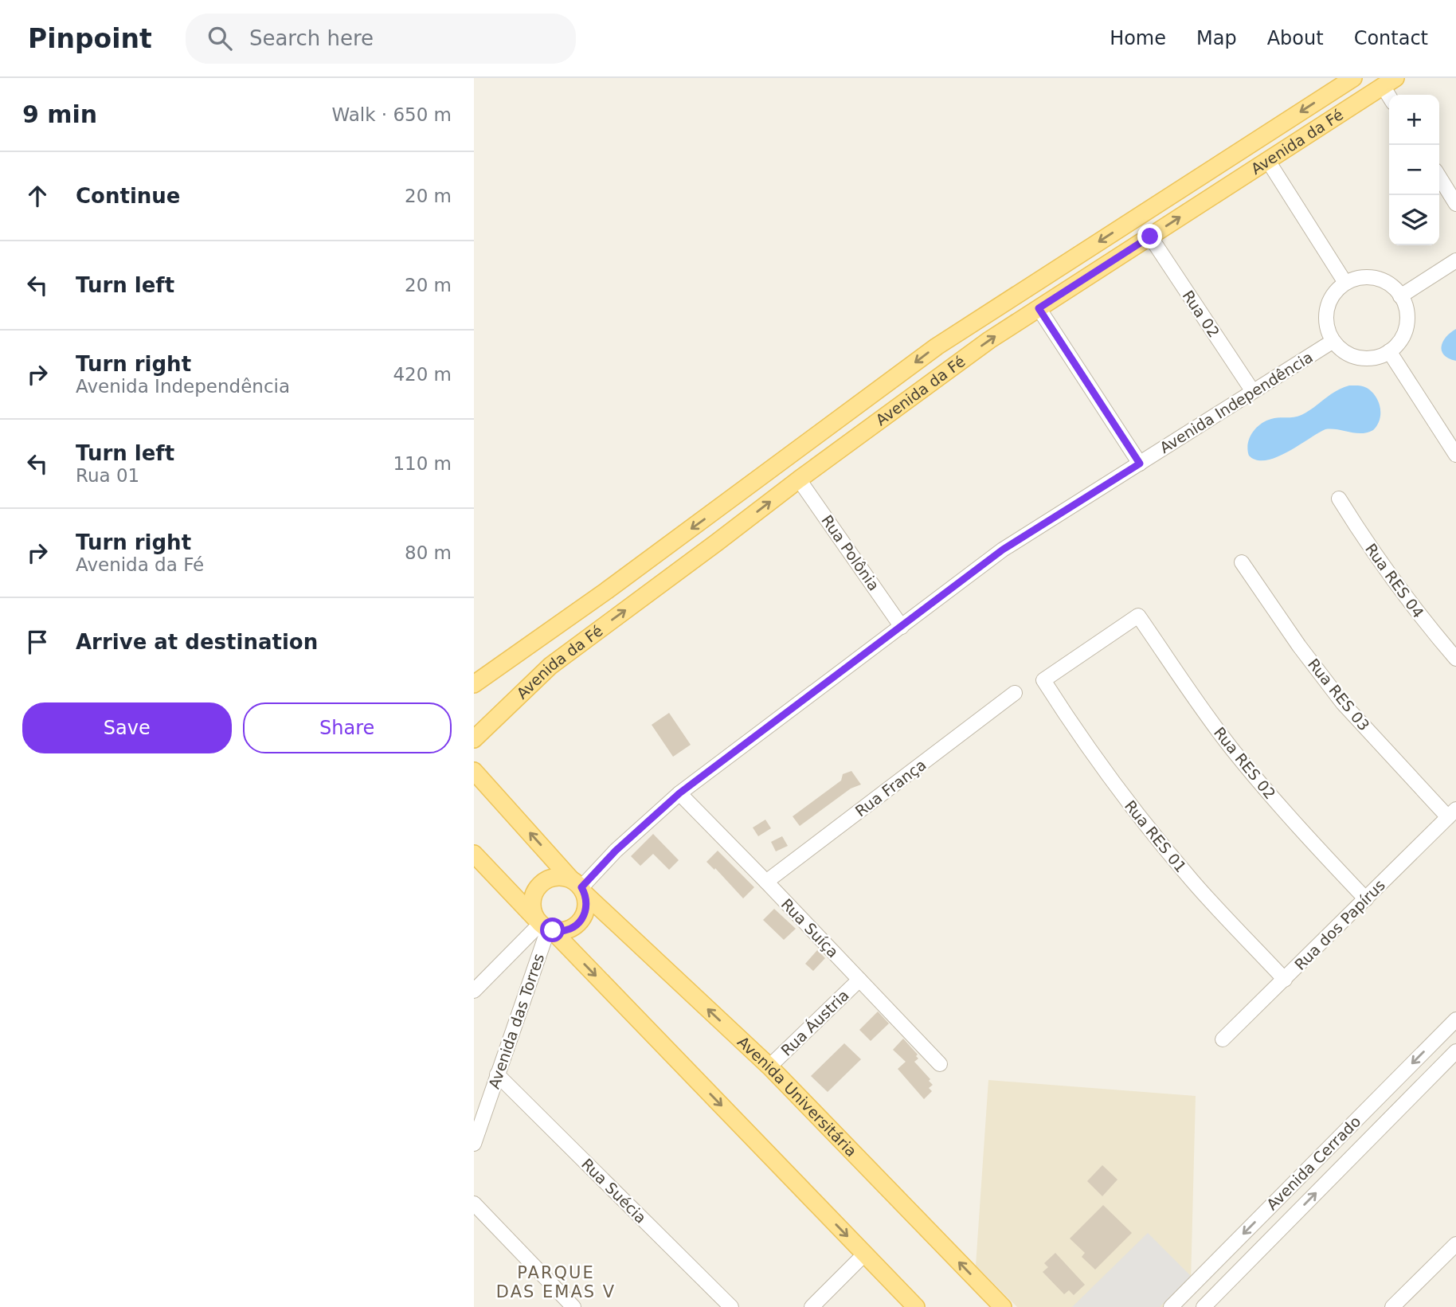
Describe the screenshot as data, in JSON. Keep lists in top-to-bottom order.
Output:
{
  "streets": {
    "main road": ["Avenida da Fé", "Avenida Universitária"],
    "street": [
      "Rua 02",
      "Avenida Independência",
      "Rua Polônia",
      "Rua RES 04",
      "Rua RES 03",
      "Rua RES 02",
      "Rua França",
      "Rua RES 01",
      "Rua dos Papírus",
      "Rua Suíça",
      "Avenida das Torres",
      "Rua Áustria",
      "Avenida Cerrado",
      "Rua Suécia"
    ]
  },
  "crossings": [
    ["Avenida da Fé", "Rua 02"],
    ["Avenida da Fé", "Rua Polônia"],
    ["Rua 02", "Avenida Independência"],
    ["Avenida Independência", "Rua Polônia"],
    ["Avenida Independência", "Rua Suíça"],
    ["Avenida Independência", "Avenida das Torres"],
    ["Avenida Independência", "Avenida Universitária"],
    ["Rua RES 03", "Rua dos Papírus"],
    ["Rua RES 02", "Rua RES 01"],
    ["Rua RES 02", "Rua dos Papírus"],
    ["Rua França", "Rua Suíça"],
    ["Rua RES 01", "Rua dos Papírus"],
    ["Rua Suíça", "Rua Áustria"],
    ["Avenida das Torres", "Avenida Universitária"],
    ["Avenida das Torres", "Rua Suécia"],
    ["Rua Áustria", "Avenida Universitária"]
  ],
  "districts": ["PARQUE DAS EMAS V"],
  "page": {
    "header": "Pinpoint",
    "search": "Search here",
    "nav": [
      "Home",
      "Map",
      "About",
      "Contact"
    ],
    "heading": ["9 min", "Walk · 650 m"],
    "map_buttons": ["+", "−"],
    "list": [
      ["Continue", "20 m"],
      ["Turn left", "20 m"],
      ["Turn right", "Avenida Independência", "420 m"],
      ["Turn left", "Rua 01", "110 m"],
      ["Turn right", "Avenida da Fé", "80 m"],
      "Arrive at destination"
    ],
    "buttons": ["Save", "Share"]
  }
}
